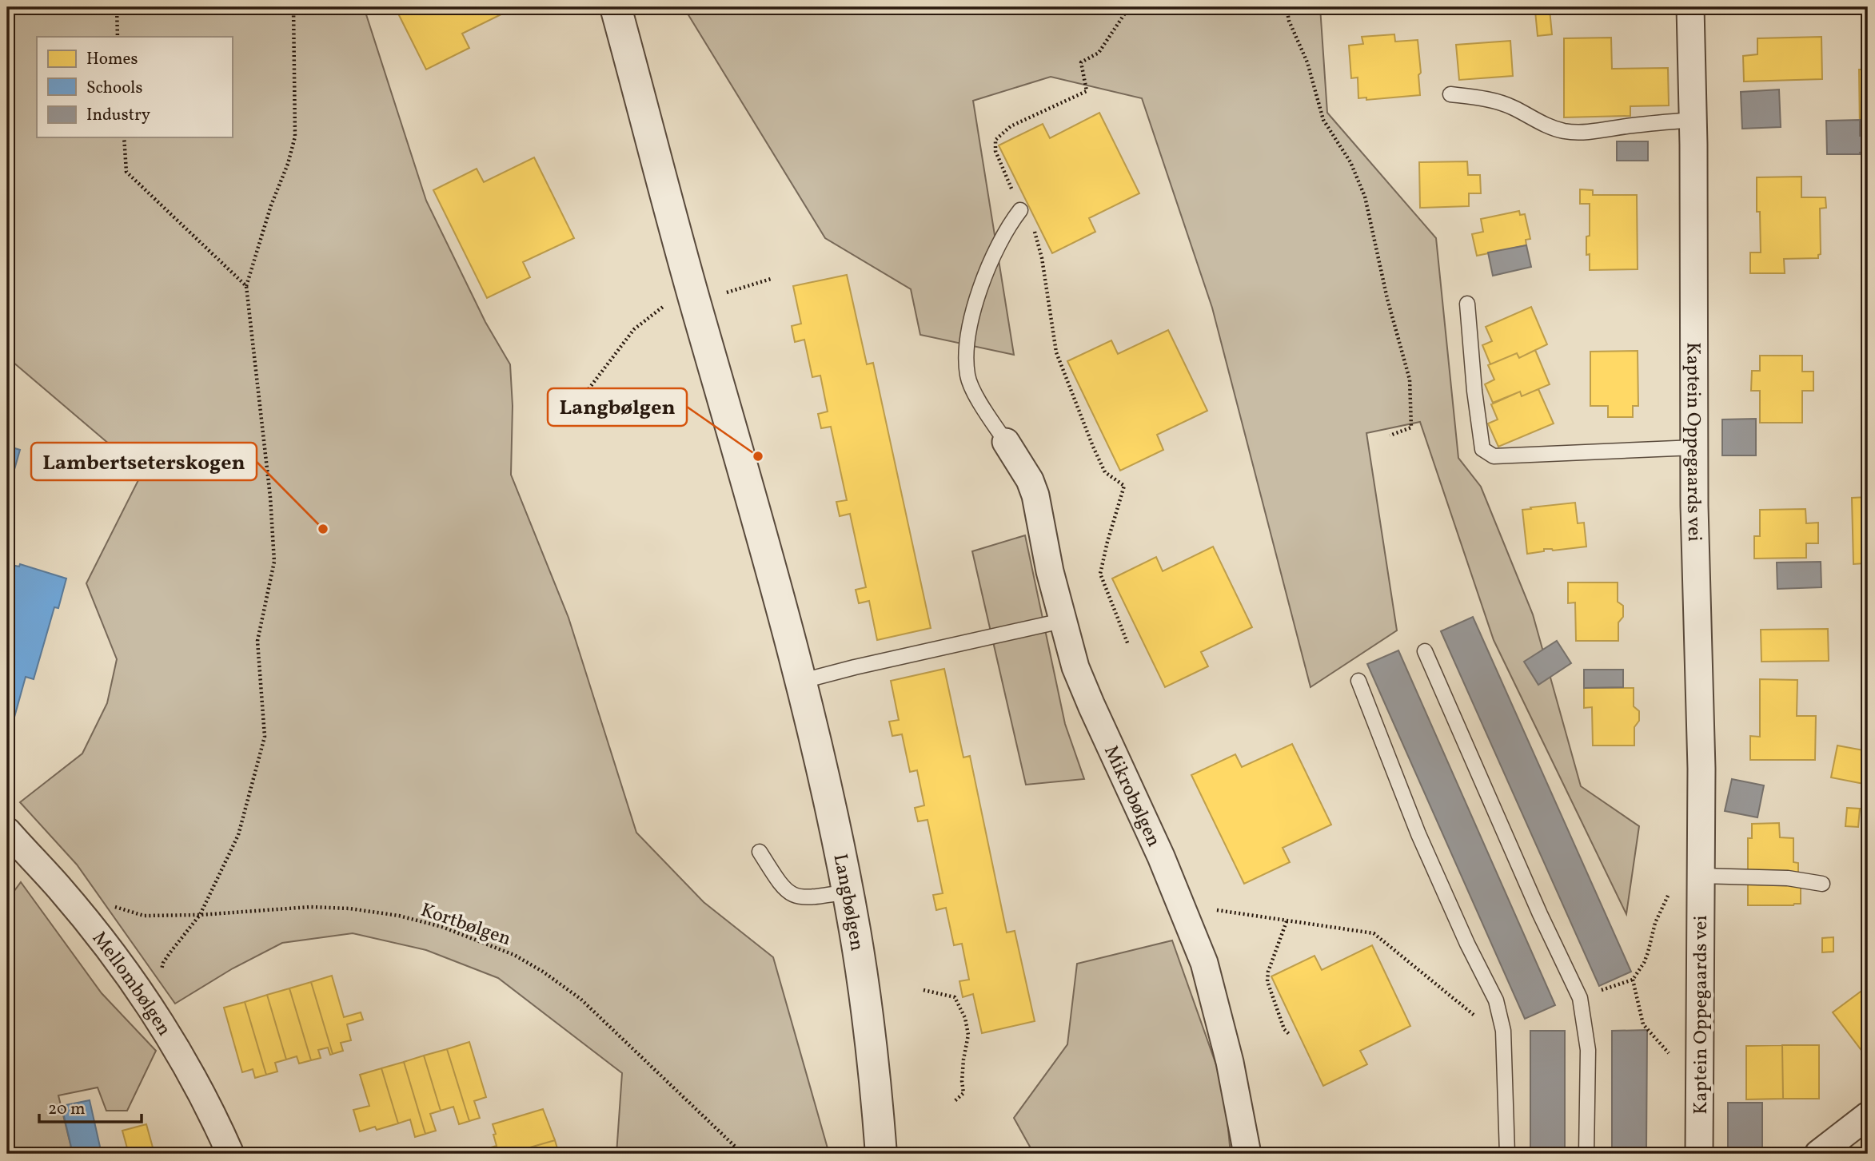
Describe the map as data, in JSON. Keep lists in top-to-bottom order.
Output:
{
  "streets": {
    "street": [
      "Kaptein Oppegaards vei",
      "Mikrobølgen",
      "Langbølgen",
      "Mellombølgen"
    ],
    "path": ["Kortbølgen"]
  },
  "places": ["Langbølgen", "Lambertseterskogen"],
  "legend": ["Homes", "Schools", "Industry"],
  "scale_bar": "20 m"
}
